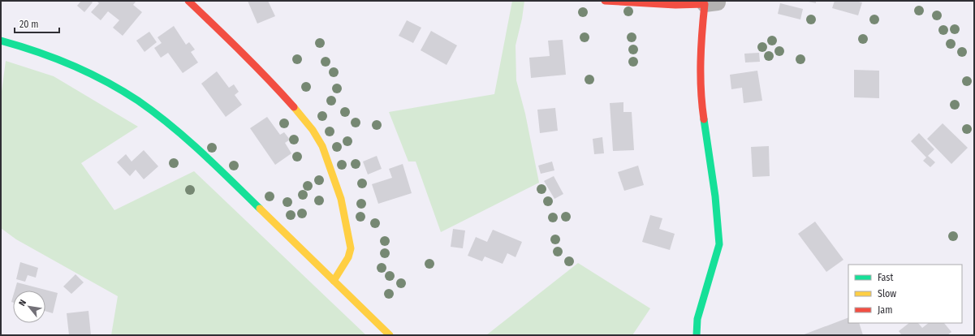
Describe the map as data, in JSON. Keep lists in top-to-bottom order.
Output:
{
  "legend": ["Fast", "Slow", "Jam"],
  "scale_bar": "20 m",
  "north": "top left"
}
